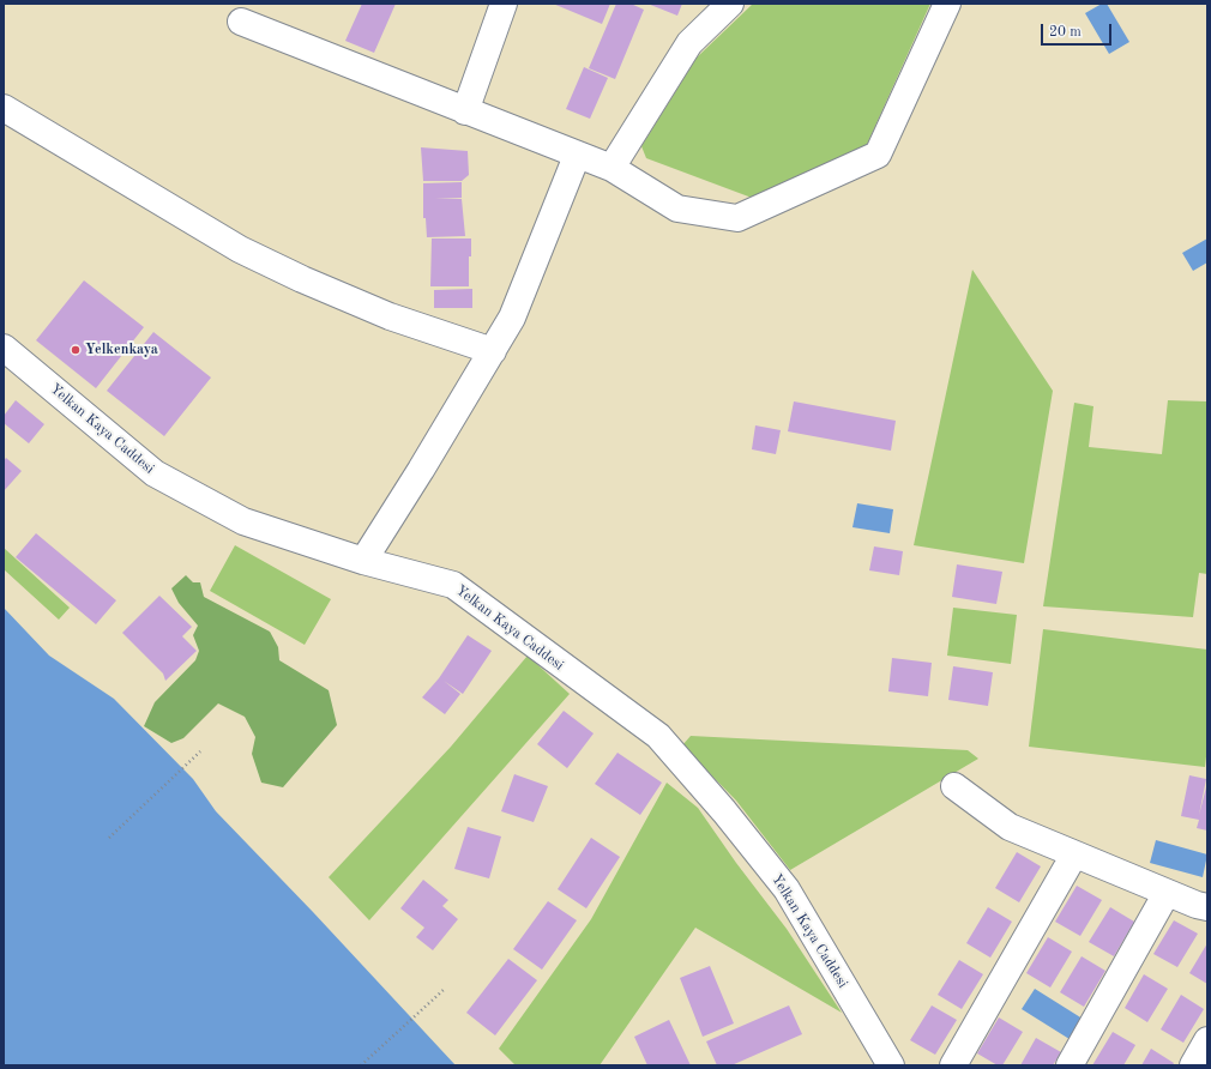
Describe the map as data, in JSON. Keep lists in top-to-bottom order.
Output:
{
  "streets": {
    "street": ["Yelkan Kaya Caddesi"]
  },
  "places": ["Yelkenkaya"],
  "scale_bar": "20 m"
}
